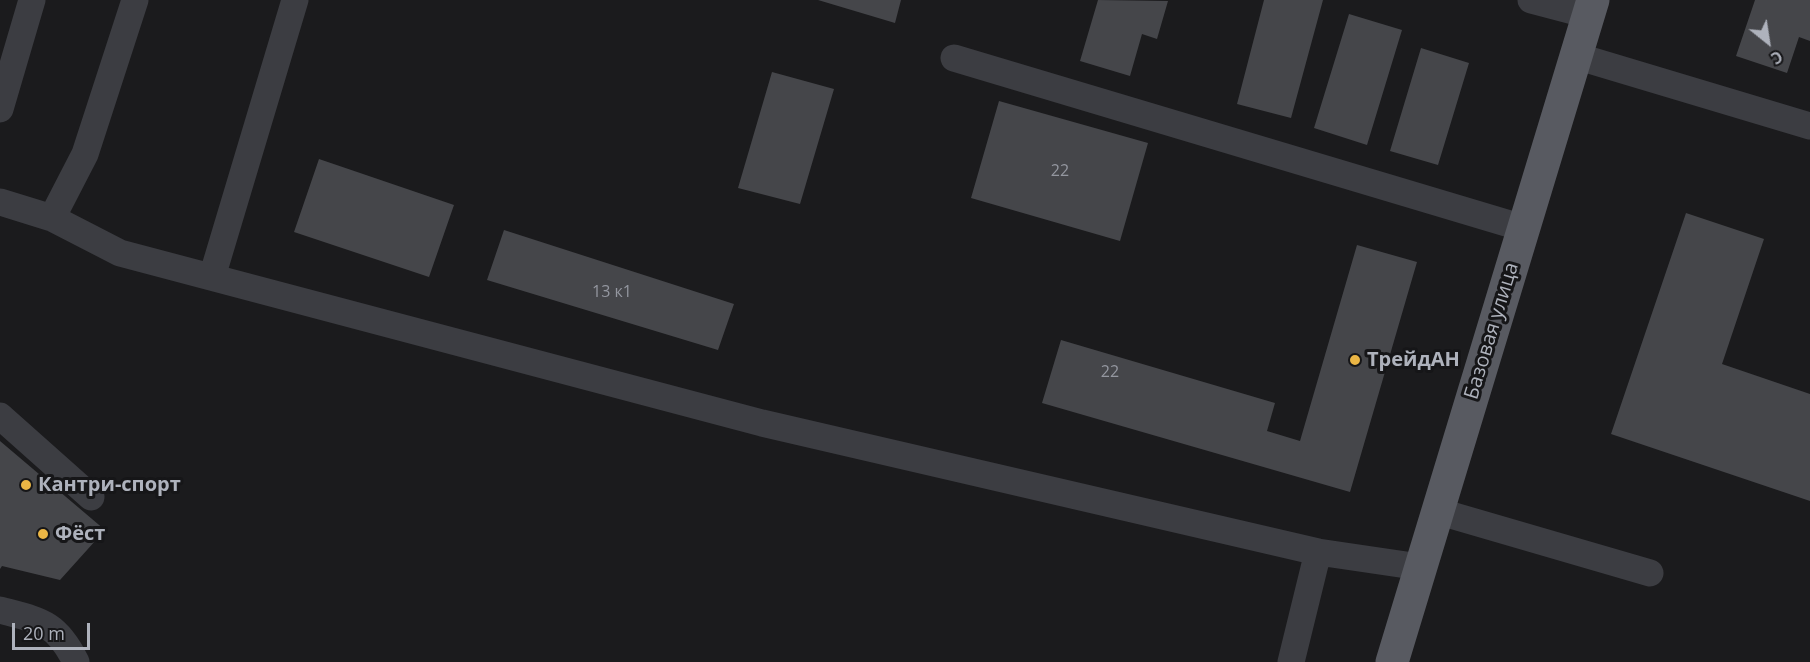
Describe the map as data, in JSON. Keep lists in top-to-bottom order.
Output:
{
  "streets": {
    "main road": ["Базовая улица"]
  },
  "places": ["ТрейдАН", "Кантри-спорт", "Фёст"],
  "house_numbers": ["22", "13 к1", "22"],
  "scale_bar": "20 m",
  "north": "bottom right"
}
